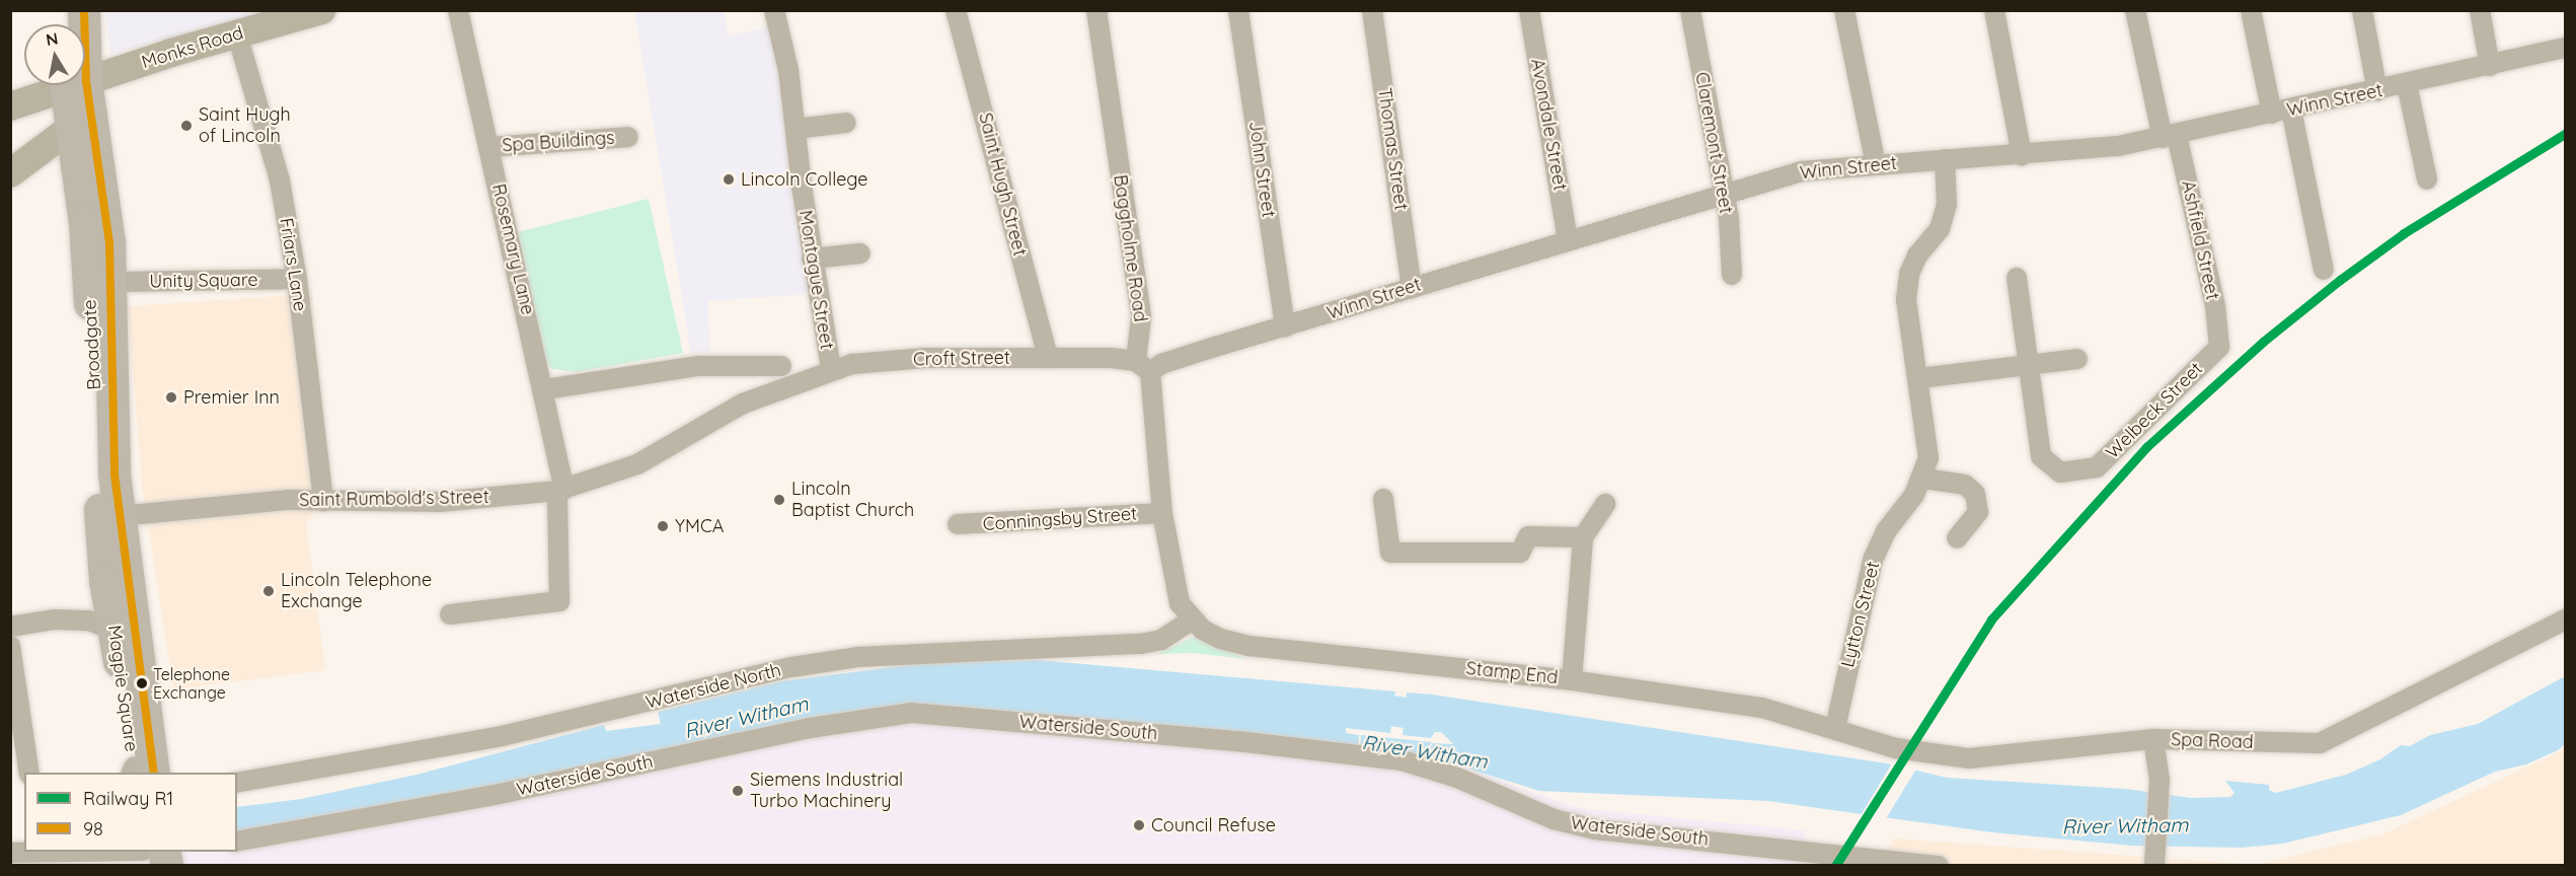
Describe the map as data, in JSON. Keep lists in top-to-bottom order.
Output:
{
  "streets": {
    "main road": ["Monks Road", "Broadgate", "Magpie Square"],
    "street": [
      "Winn Street",
      "Avondale Street",
      "Spa Buildings",
      "Claremont Street",
      "Thomas Street",
      "John Street",
      "Saint Hugh Street",
      "Ashfield Street",
      "Baggholme Road",
      "Rosemary Lane",
      "Friars Lane",
      "Montague Street",
      "Unity Square",
      "Croft Street",
      "Welbeck Street",
      "Saint Rumbold's Street",
      "Conningsby Street",
      "Lytton Street",
      "Stamp End",
      "Waterside North",
      "Waterside South",
      "Spa Road"
    ]
  },
  "crossings": [
    ["Monks Road", "Friars Lane"],
    ["Winn Street", "Avondale Street"],
    ["Winn Street", "Claremont Street"],
    ["Winn Street", "Thomas Street"],
    ["Winn Street", "John Street"],
    ["Winn Street", "Ashfield Street"],
    ["Winn Street", "Baggholme Road"],
    ["Winn Street", "Croft Street"],
    ["Winn Street", "Lytton Street"],
    ["Spa Buildings", "Rosemary Lane"],
    ["Saint Hugh Street", "Croft Street"],
    ["Ashfield Street", "Welbeck Street"],
    ["Baggholme Road", "Croft Street"],
    ["Baggholme Road", "Conningsby Street"],
    ["Baggholme Road", "Stamp End"],
    ["Baggholme Road", "Waterside North"],
    ["Rosemary Lane", "Croft Street"],
    ["Rosemary Lane", "Saint Rumbold's Street"],
    ["Friars Lane", "Unity Square"],
    ["Friars Lane", "Saint Rumbold's Street"],
    ["Montague Street", "Croft Street"],
    ["Unity Square", "Broadgate"],
    ["Broadgate", "Saint Rumbold's Street"],
    ["Broadgate", "Magpie Square"],
    ["Croft Street", "Saint Rumbold's Street"],
    ["Lytton Street", "Stamp End"],
    ["Lytton Street", "Spa Road"],
    ["Stamp End", "Waterside North"],
    ["Stamp End", "Spa Road"]
  ],
  "water": ["River Witham"],
  "places": [
    "Saint Hugh of Lincoln",
    "Lincoln College",
    "Premier Inn",
    "Lincoln Baptist Church",
    "YMCA",
    "Lincoln Telephone Exchange",
    "Telephone Exchange",
    "Siemens Industrial Turbo Machinery",
    "Council Refuse"
  ],
  "lines": ["transit line 98", "rail line R1"],
  "legend": ["Railway R1", "98"],
  "north": "top"
}
